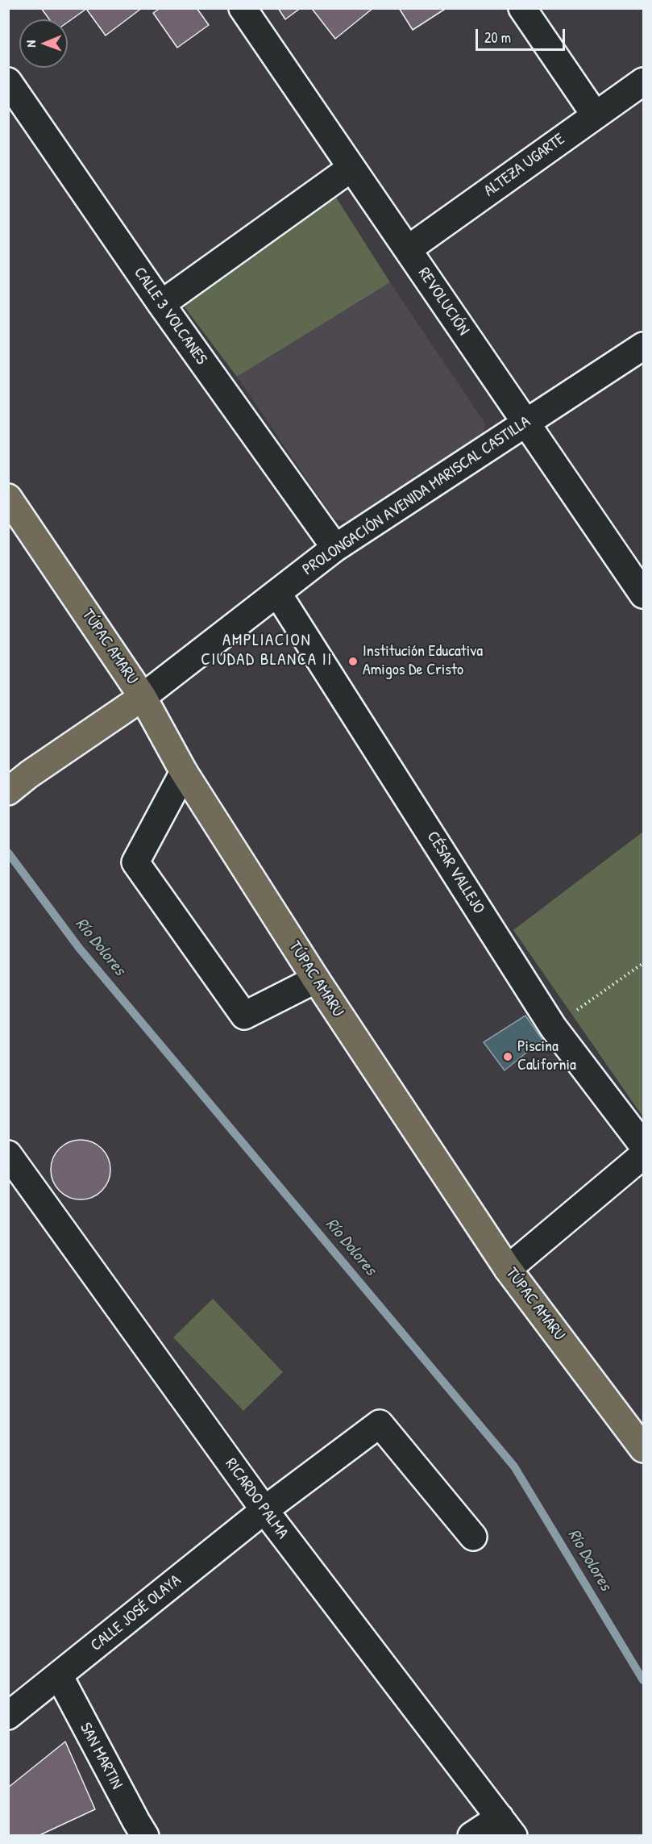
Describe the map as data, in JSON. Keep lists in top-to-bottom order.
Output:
{
  "streets": {
    "main road": ["PROLONGACIÓN AVENIDA MARISCAL CASTILLA", "TÚPAC AMARU"],
    "street": [
      "ALTEZA UGARTE",
      "REVOLUCIÓN",
      "CALLE 3 VOLCANES",
      "CÉSAR VALLEJO",
      "RICARDO PALMA",
      "CALLE JOSÉ OLAYA",
      "SAN MARTIN"
    ]
  },
  "crossings": [
    ["ALTEZA UGARTE", "REVOLUCIÓN"],
    ["REVOLUCIÓN", "PROLONGACIÓN AVENIDA MARISCAL CASTILLA"],
    ["CALLE 3 VOLCANES", "PROLONGACIÓN AVENIDA MARISCAL CASTILLA"],
    ["PROLONGACIÓN AVENIDA MARISCAL CASTILLA", "TÚPAC AMARU"],
    ["PROLONGACIÓN AVENIDA MARISCAL CASTILLA", "CÉSAR VALLEJO"],
    ["RICARDO PALMA", "CALLE JOSÉ OLAYA"],
    ["CALLE JOSÉ OLAYA", "SAN MARTIN"]
  ],
  "districts": ["AMPLIACION CIUDAD BLANCA II"],
  "water": ["Río Dolores"],
  "places": ["Institución Educativa Amigos De Cristo", "Piscina California"],
  "scale_bar": "20 m",
  "north": "left"
}
